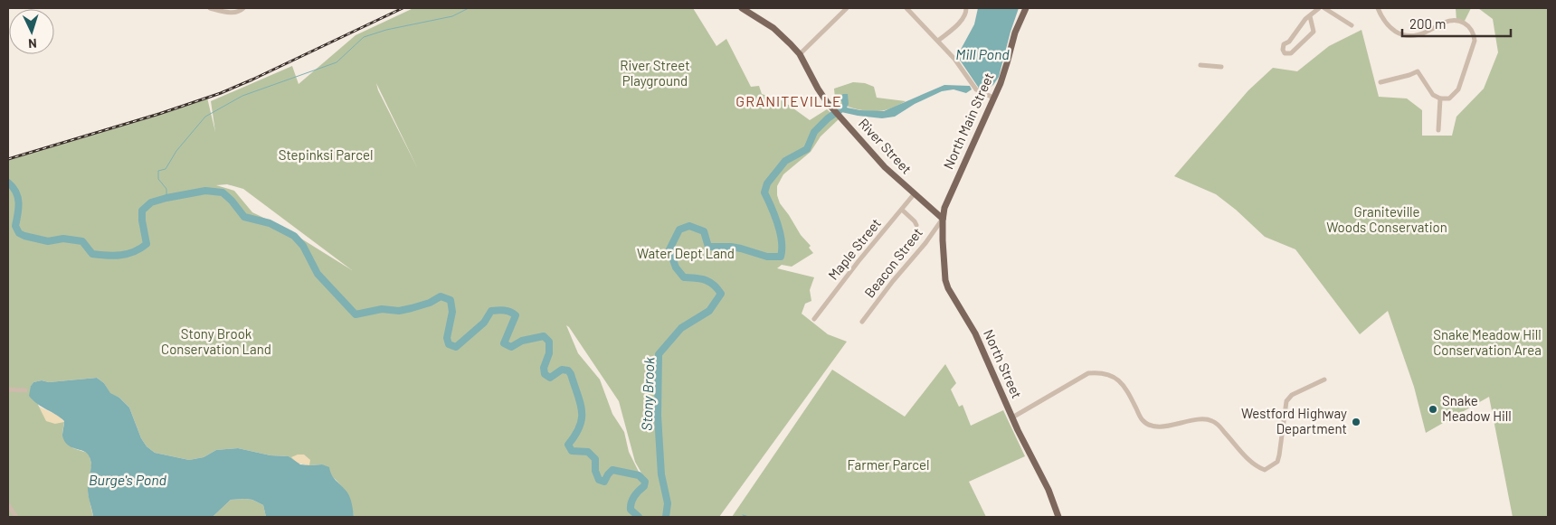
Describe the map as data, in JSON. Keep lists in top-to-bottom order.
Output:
{
  "streets": {
    "main road": ["North Main Street", "River Street", "North Street"],
    "street": ["Maple Street", "Beacon Street"]
  },
  "crossings": [
    ["North Main Street", "River Street"],
    ["North Main Street", "Beacon Street"],
    ["North Main Street", "North Street"],
    ["River Street", "Maple Street"],
    ["River Street", "Beacon Street"],
    ["River Street", "North Street"],
    ["Beacon Street", "North Street"]
  ],
  "districts": ["GRANITEVILLE"],
  "water": ["Mill Pond", "Stony Brook", "Burge's Pond"],
  "parks": [
    "River Street Playground",
    "Stepinksi Parcel",
    "Graniteville Woods Conservation",
    "Water Dept Land",
    "Stony Brook Conservation Land",
    "Snake Meadow Hill Conservation Area",
    "Farmer Parcel"
  ],
  "places": ["Snake Meadow Hill", "Westford Highway Department"],
  "scale_bar": "200 m",
  "north": "bottom"
}
